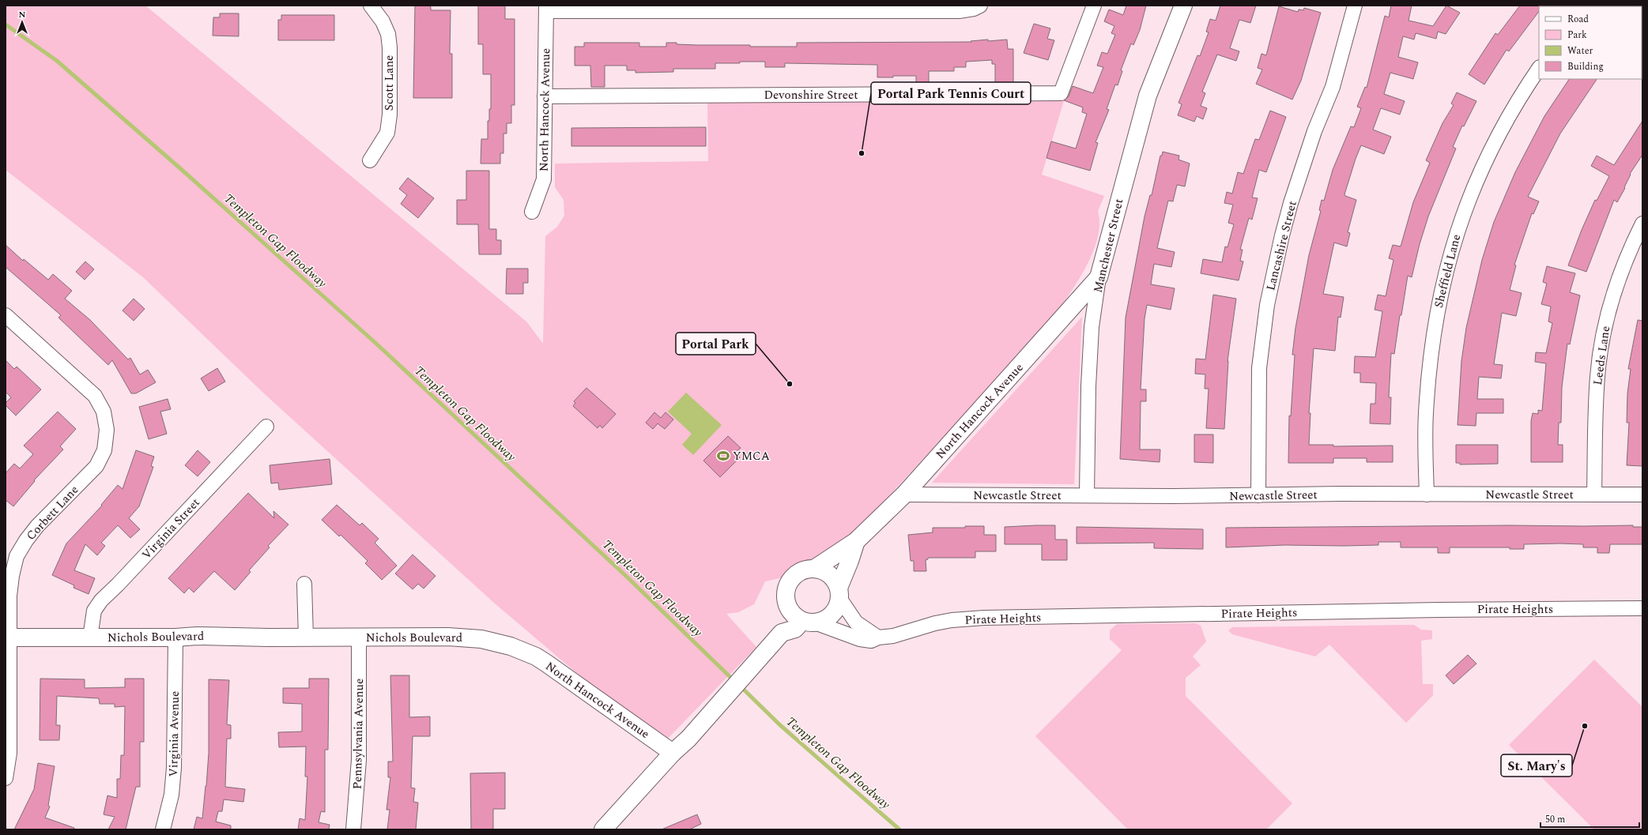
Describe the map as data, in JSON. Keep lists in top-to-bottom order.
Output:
{
  "streets": {
    "street": [
      "Scott Lane",
      "Devonshire Street",
      "North Hancock Avenue",
      "Manchester Street",
      "Lancashire Street",
      "Sheffield Lane",
      "Leeds Lane",
      "Newcastle Street",
      "Corbett Lane",
      "Virginia Street",
      "Pirate Heights",
      "Nichols Boulevard",
      "Virginia Avenue",
      "Pennsylvania Avenue"
    ]
  },
  "crossings": [
    ["Devonshire Street", "North Hancock Avenue"],
    ["North Hancock Avenue", "Manchester Street"],
    ["North Hancock Avenue", "Newcastle Street"],
    ["North Hancock Avenue", "Pirate Heights"],
    ["North Hancock Avenue", "Nichols Boulevard"],
    ["Manchester Street", "Newcastle Street"],
    ["Lancashire Street", "Newcastle Street"],
    ["Sheffield Lane", "Newcastle Street"],
    ["Leeds Lane", "Newcastle Street"],
    ["Corbett Lane", "Nichols Boulevard"],
    ["Virginia Street", "Nichols Boulevard"],
    ["Nichols Boulevard", "Virginia Avenue"],
    ["Nichols Boulevard", "Pennsylvania Avenue"]
  ],
  "water": ["Templeton Gap Floodway"],
  "places": {
    "other": ["Portal Park Tennis Court", "Portal Park", "St. Mary's"],
    "sports": ["YMCA"]
  },
  "legend": [
    "Road",
    "Park",
    "Water",
    "Building"
  ],
  "scale_bar": "50 m",
  "north": "top"
}
